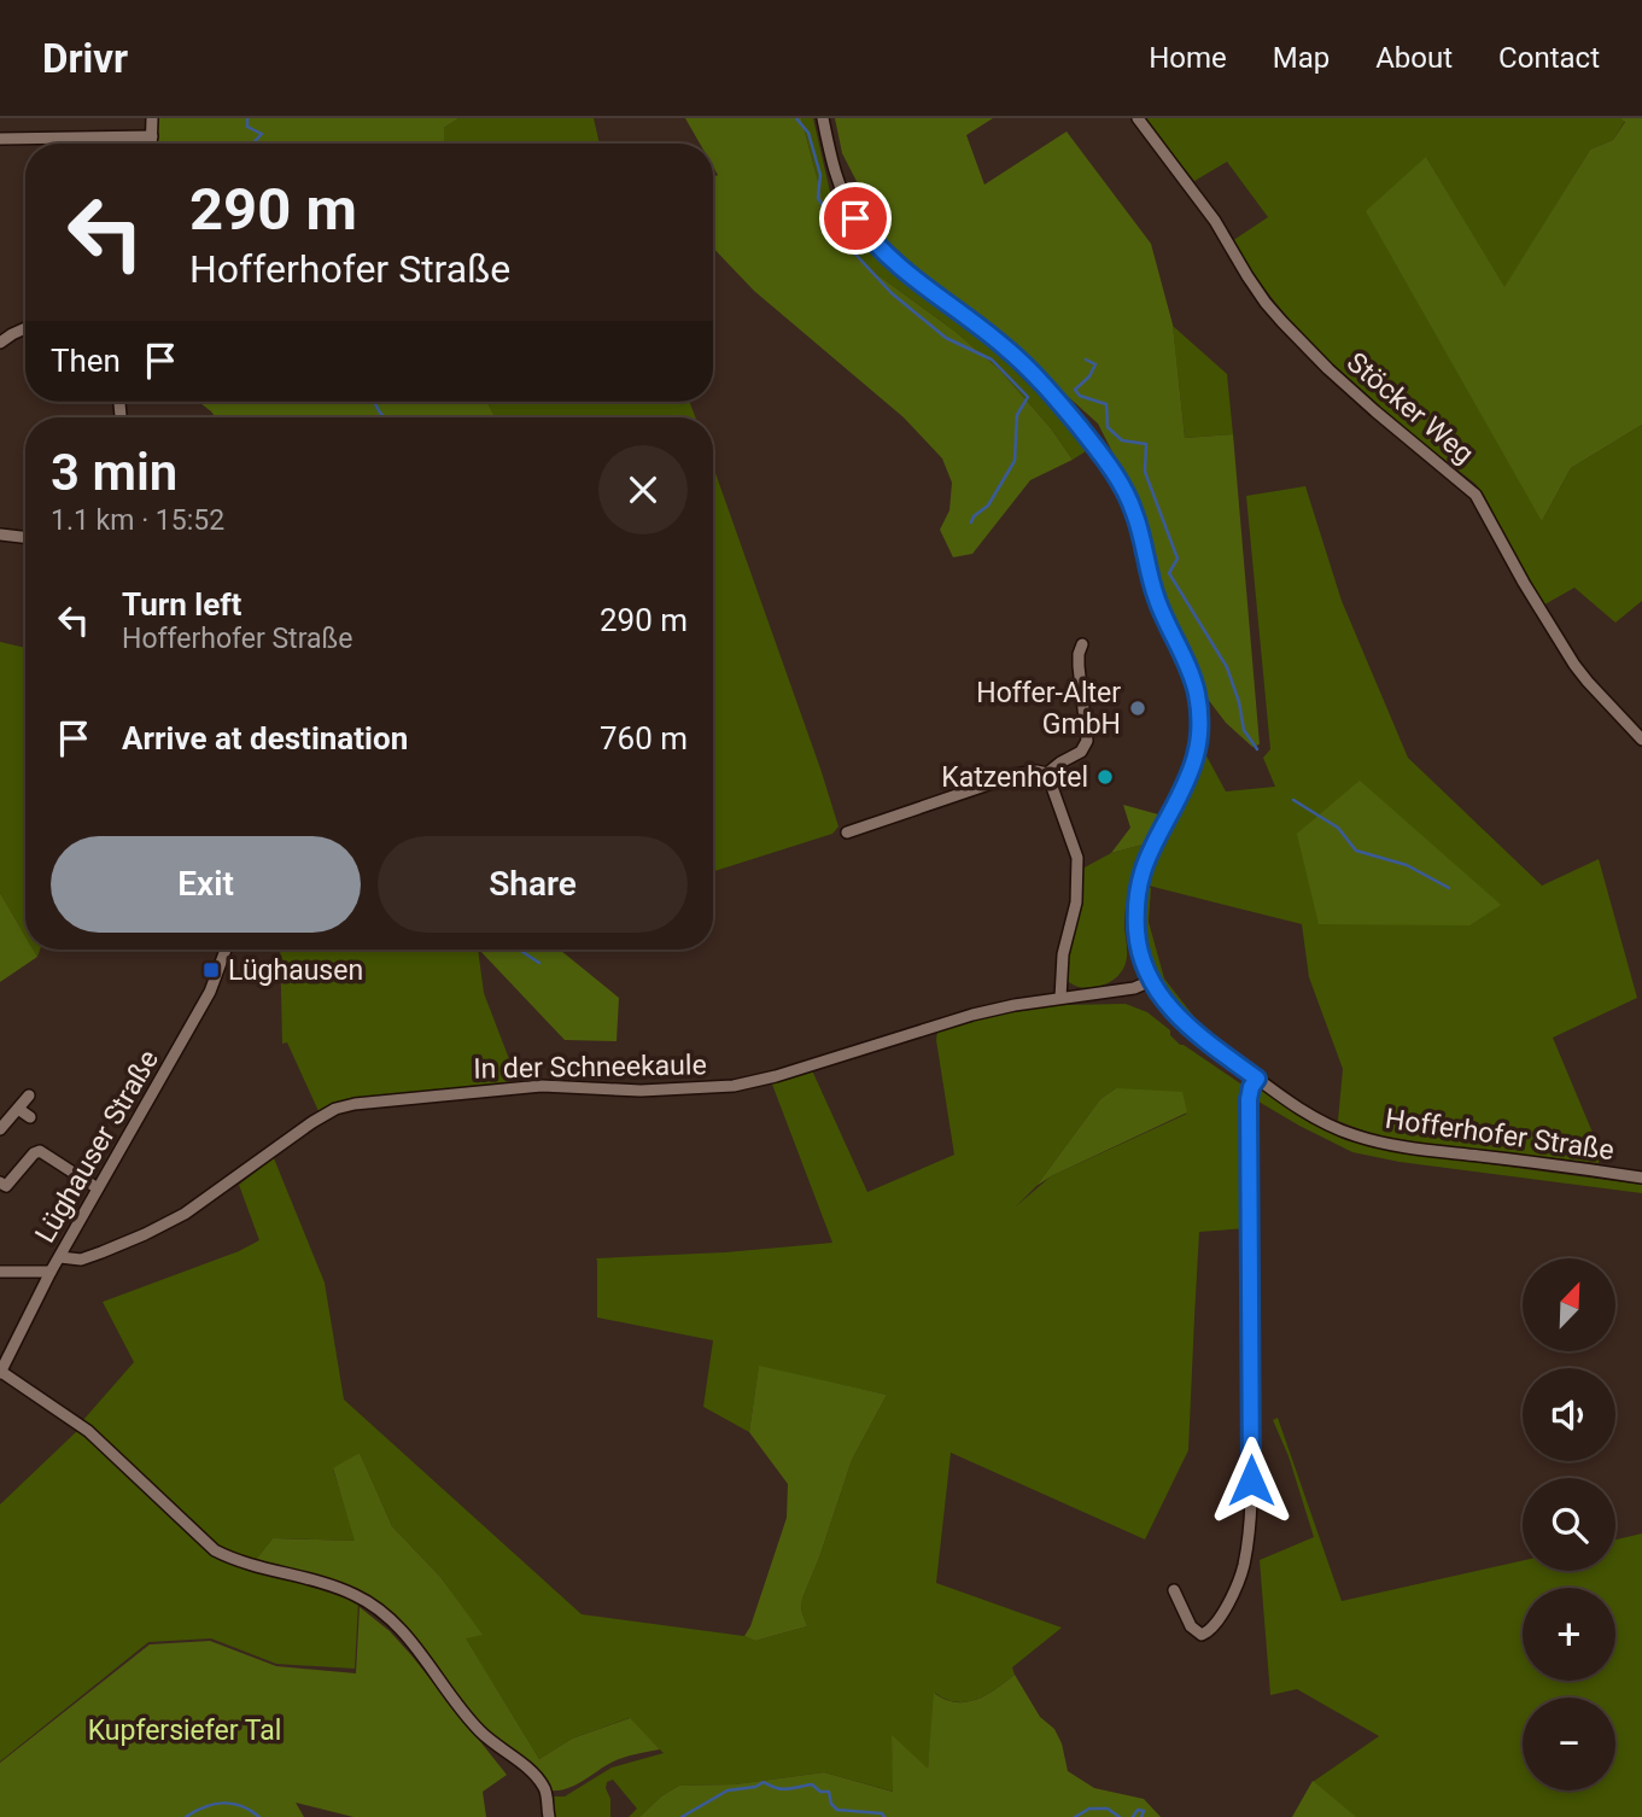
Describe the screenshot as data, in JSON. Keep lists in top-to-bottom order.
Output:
{
  "streets": {
    "street": [
      "Stöcker Weg",
      "In der Schneekaule",
      "Hofferhofer Straße",
      "Lüghauser Straße"
    ]
  },
  "crossings": [
    ["In der Schneekaule", "Hofferhofer Straße"],
    ["In der Schneekaule", "Lüghauser Straße"]
  ],
  "parks": ["Kupfersiefer Tal"],
  "places": {
    "other": ["Hoffer-Alter GmbH", "Katzenhotel"],
    "transit": ["Lüghausen"]
  },
  "north": "top right",
  "page": {
    "header": "Drivr",
    "nav": [
      "Home",
      "Map",
      "About",
      "Contact"
    ],
    "turn": ["290 m", "Hofferhofer Straße"],
    "then": "Then",
    "heading": ["3 min", "1.1 km · 15:52"],
    "list": [
      {
        "name": "Turn left",
        "note": "Hofferhofer Straße",
        "value": "290 m"
      },
      {
        "name": "Arrive at destination",
        "value": "760 m"
      }
    ],
    "buttons": ["Exit", "Share"],
    "map_buttons": ["+", "−"]
  }
}
